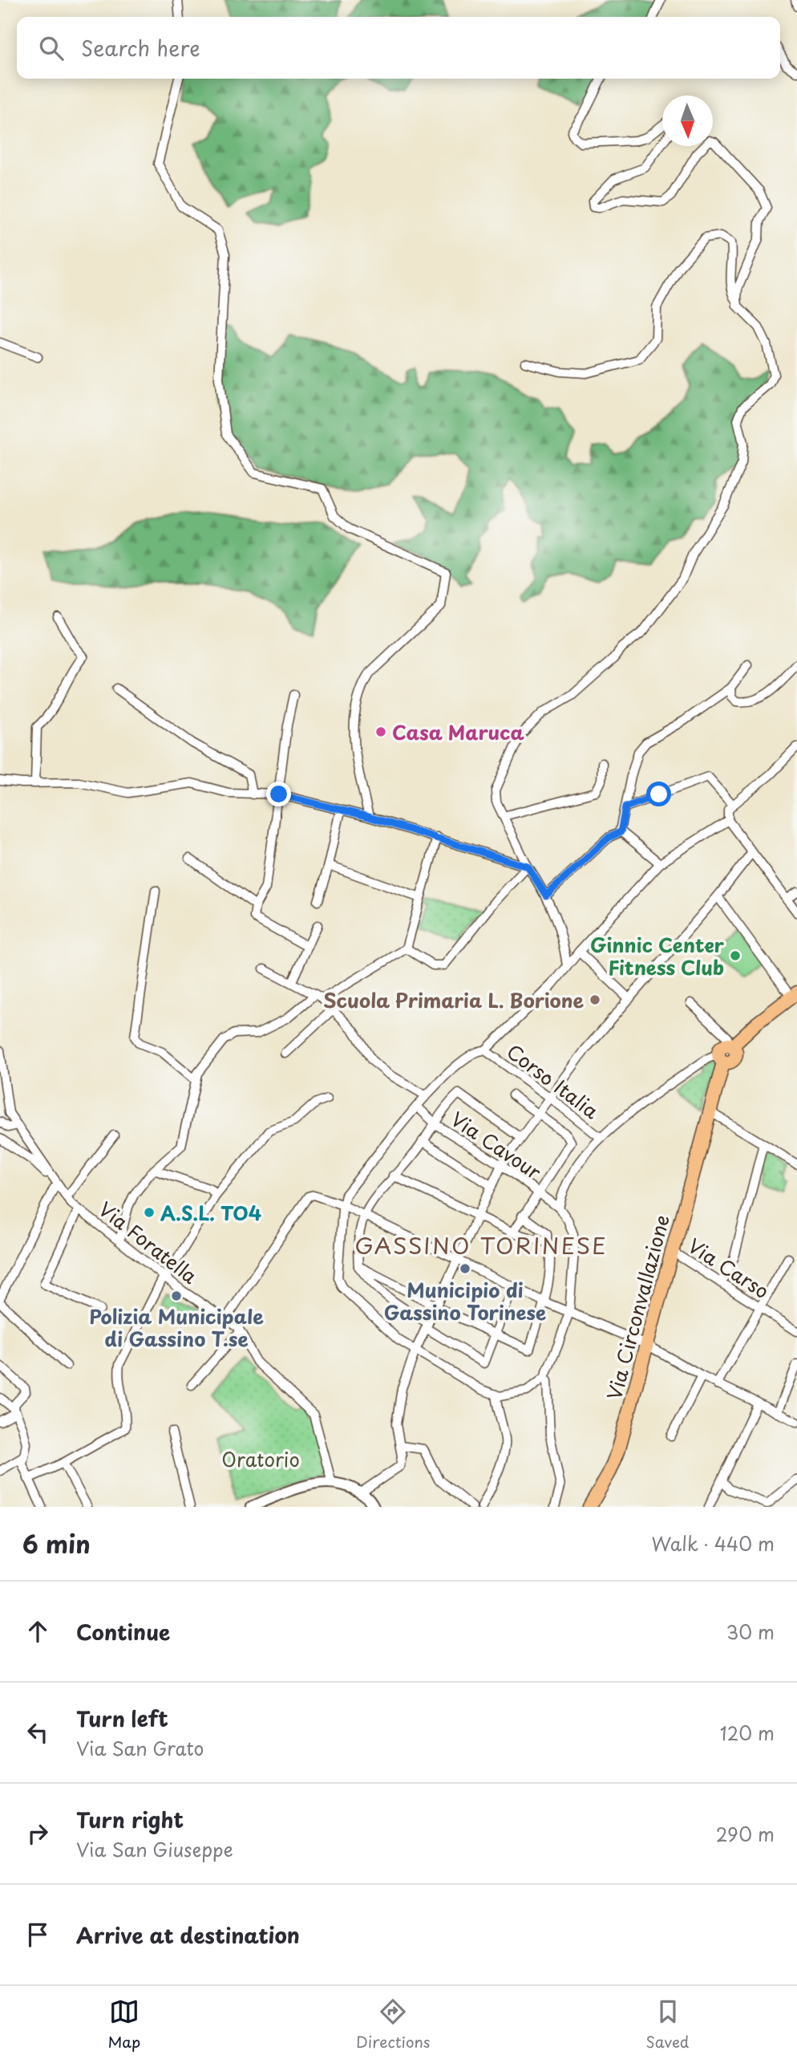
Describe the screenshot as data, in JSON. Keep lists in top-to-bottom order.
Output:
{
  "streets": {
    "main road": ["Via Circonvallazione"],
    "street": [
      "Corso Italia",
      "Via Cavour",
      "Via Foratella",
      "Via Carso"
    ]
  },
  "crossings": [
    ["Corso Italia", "Via Cavour"],
    ["Via Carso", "Via Circonvallazione"]
  ],
  "districts": ["GASSINO TORINESE"],
  "parks": ["Oratorio"],
  "places": [
    "Casa Maruca",
    "Ginnic Center Fitness Club",
    "Scuola Primaria L. Borione",
    "A.S.L. TO4",
    "Municipio di Gassino Torinese",
    "Polizia Municipale di Gassino T.se"
  ],
  "north": "bottom",
  "page": {
    "search": "Search here",
    "heading": ["6 min", "Walk · 440 m"],
    "list": [
      ["Continue", "30 m"],
      ["Turn left", "Via San Grato", "120 m"],
      ["Turn right", "Via San Giuseppe", "290 m"],
      "Arrive at destination"
    ],
    "nav": ["Map", "Directions", "Saved"]
  }
}
